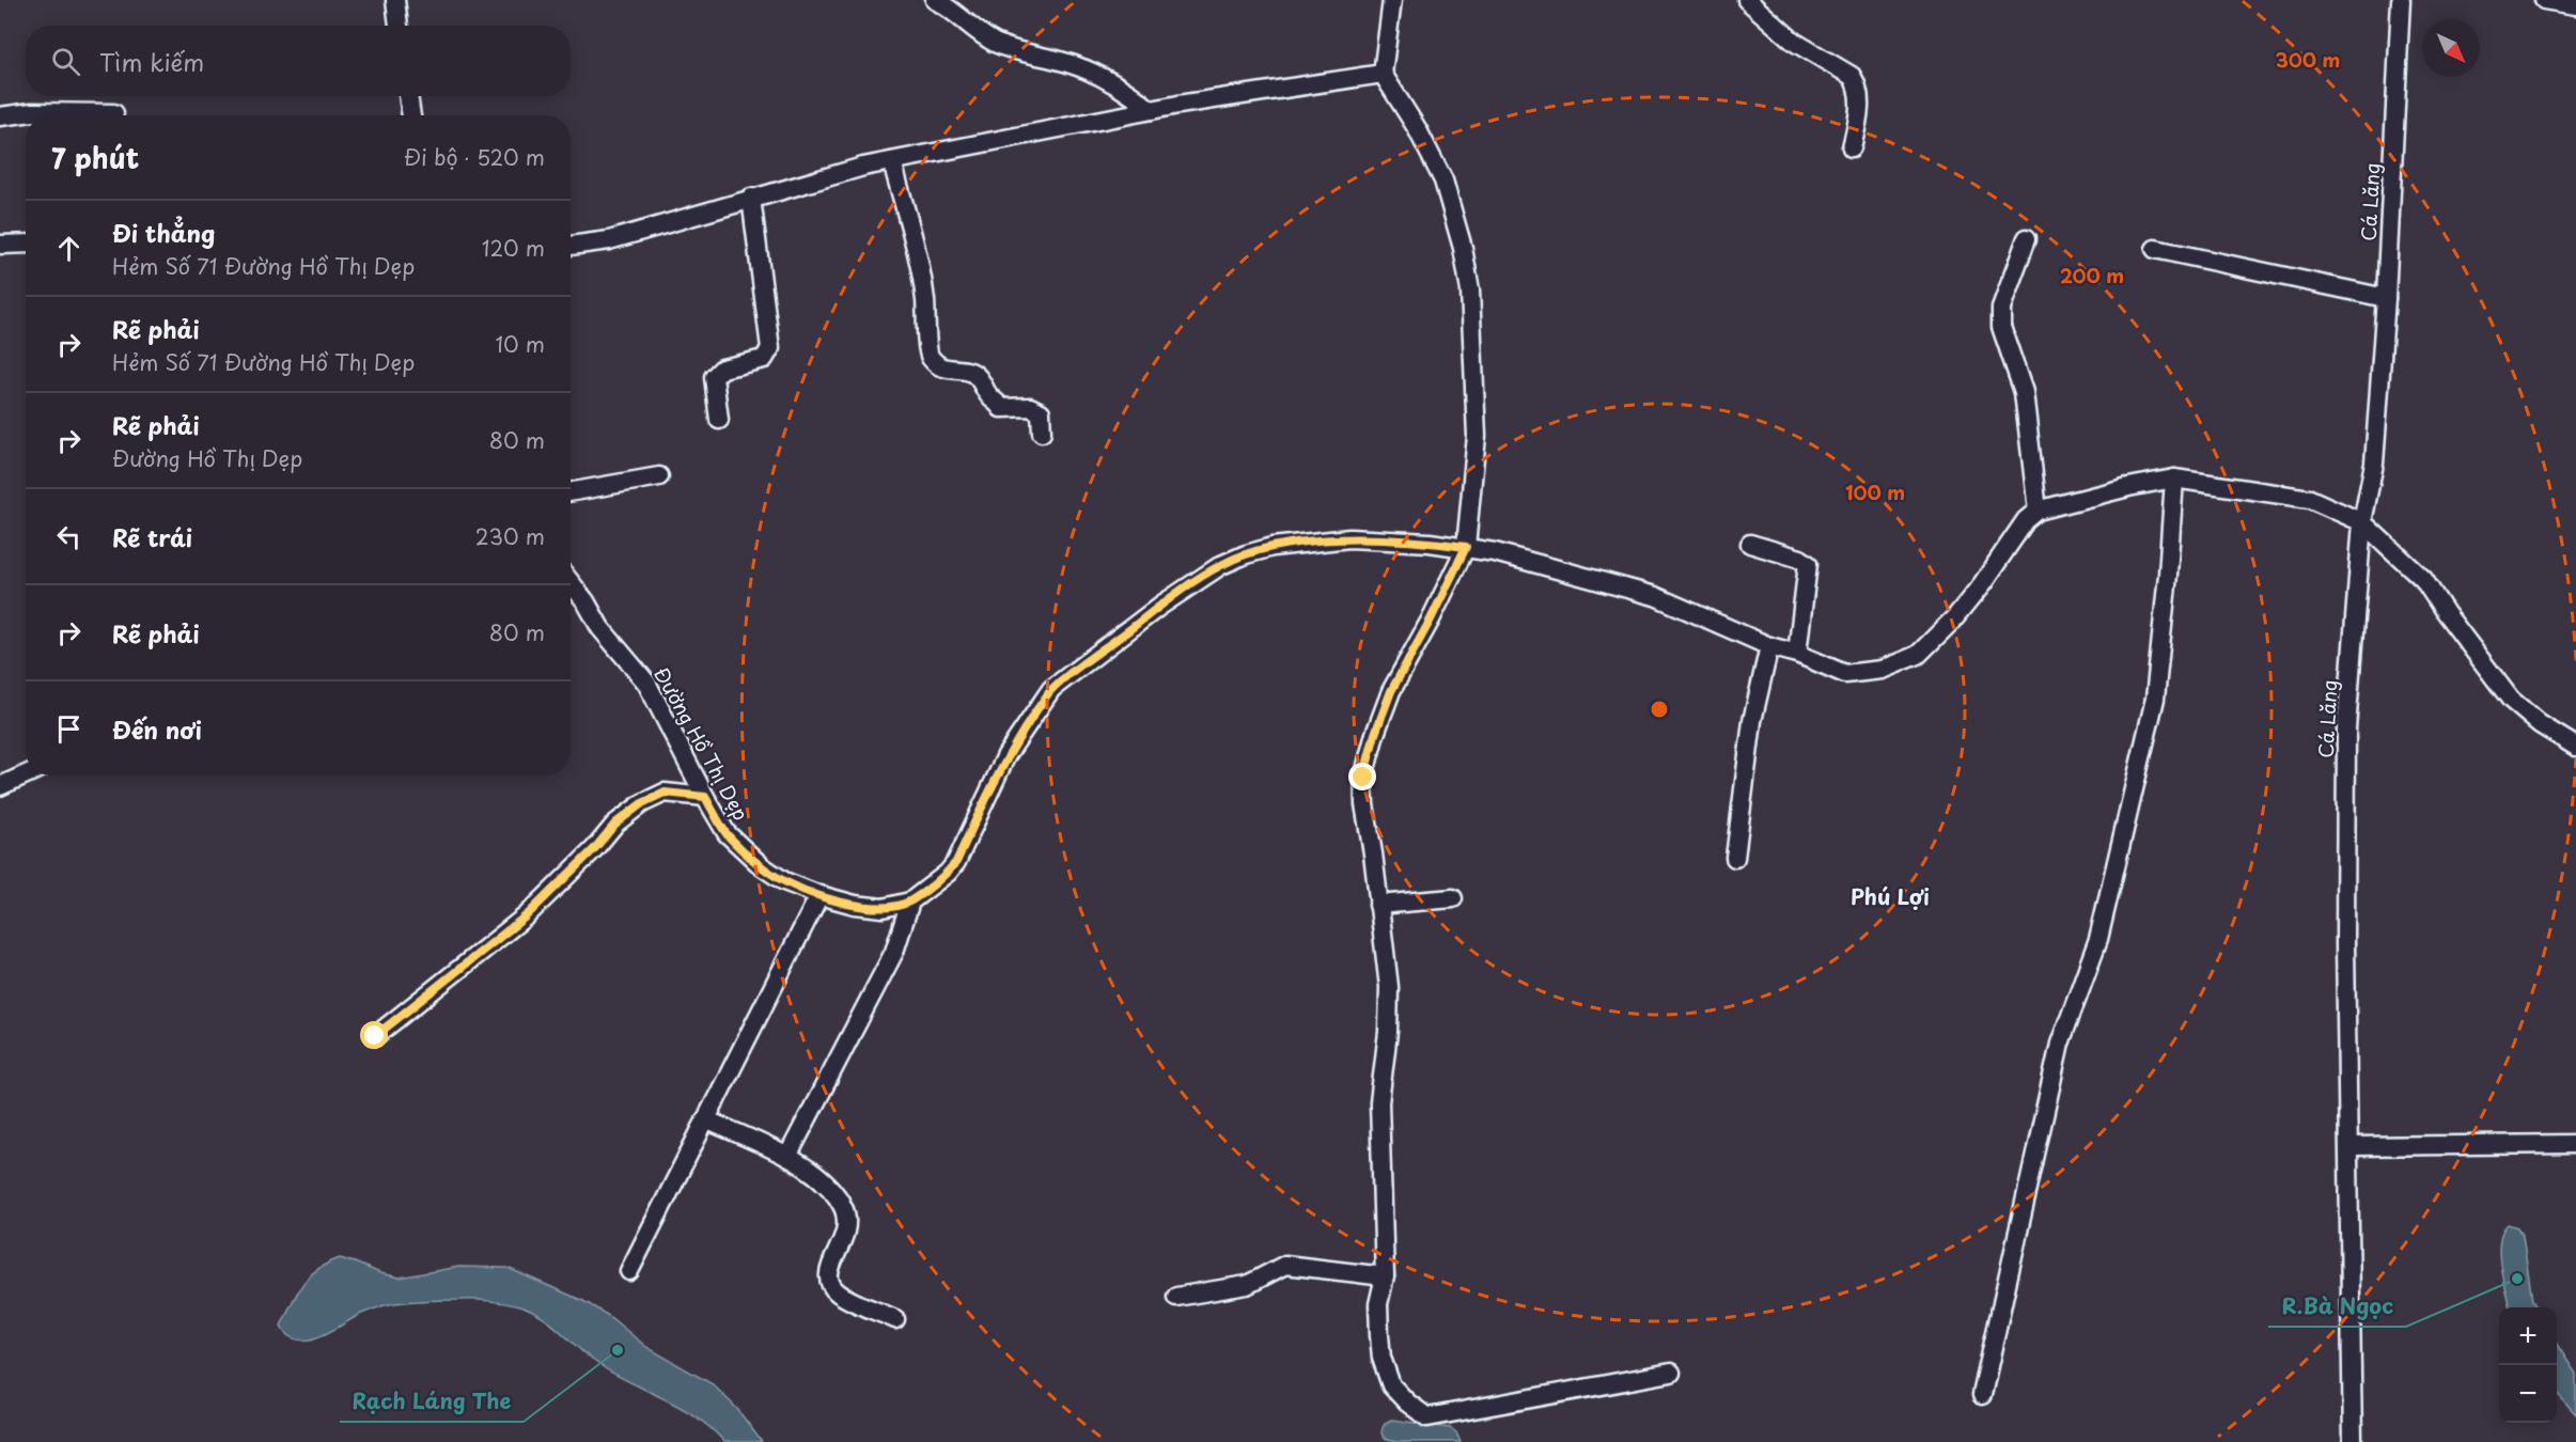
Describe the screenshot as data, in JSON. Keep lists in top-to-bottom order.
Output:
{
  "streets": {
    "street": ["Cá Lăng", "Đường Hồ Thị Dẹp"]
  },
  "districts": ["Phú Lợi"],
  "places": ["R.Bà Ngọc", "Rạch Láng The"],
  "north": "bottom right",
  "page": {
    "search": "Tìm kiếm",
    "heading": ["7 phút", "Đi bộ · 520 m"],
    "list": [
      ["Đi thẳng", "Hẻm Số 71 Đường Hồ Thị Dẹp", "120 m"],
      ["Rẽ phải", "Hẻm Số 71 Đường Hồ Thị Dẹp", "10 m"],
      ["Rẽ phải", "Đường Hồ Thị Dẹp", "80 m"],
      ["Rẽ trái", "230 m"],
      ["Rẽ phải", "80 m"],
      "Đến nơi"
    ],
    "map_buttons": ["+", "−"]
  },
  "rings": ["300 m", "200 m", "100 m"]
}
